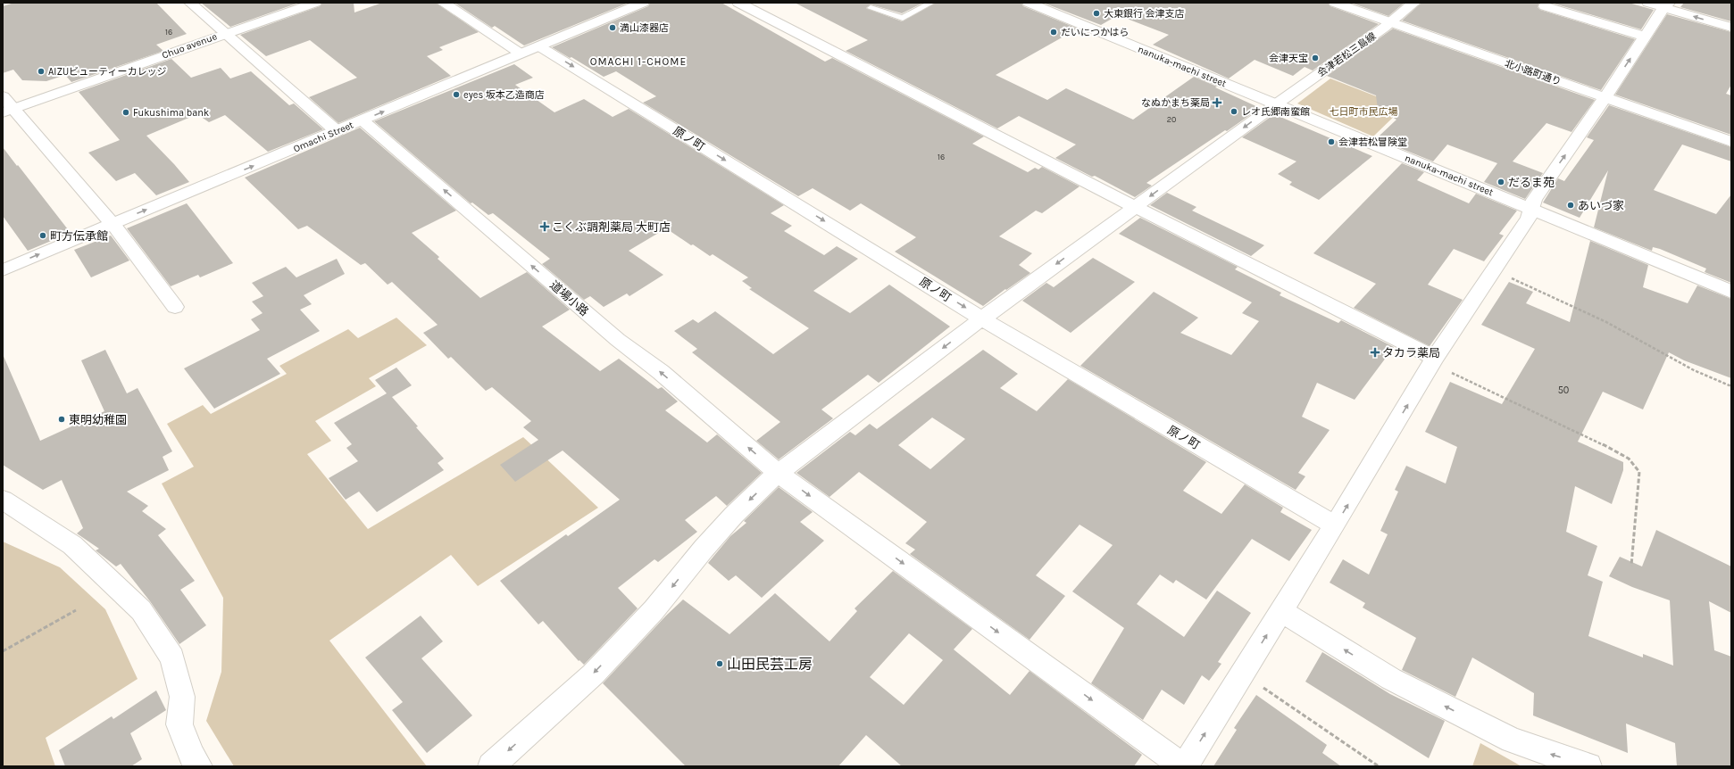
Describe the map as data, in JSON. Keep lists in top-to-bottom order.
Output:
{
  "streets": {
    "main road": [
      "Chuo avenue",
      "会津若松三島線",
      "nanuka-machi street",
      "北小路町通り",
      "Omachi Street",
      "原ノ町",
      "道場小路"
    ]
  },
  "crossings": [
    ["会津若松三島線", "nanuka-machi street"],
    ["会津若松三島線", "北小路町通り"],
    ["会津若松三島線", "原ノ町"],
    ["会津若松三島線", "道場小路"],
    ["Omachi Street", "原ノ町"],
    ["Omachi Street", "道場小路"]
  ],
  "one_way": ["会津若松三島線", "Omachi Street"],
  "districts": ["OMACHI 1-CHOME"],
  "parks": ["七日町市民広場"],
  "places": {
    "other": [
      "大東銀行 会津支店",
      "満山漆器店",
      "だいにつかはら",
      "会津天宝",
      "AIZUビューティーカレッジ",
      "eyes 坂本乙造商店",
      "レオ氏郷南蛮館",
      "Fukushima bank",
      "会津若松冒険堂",
      "だるま苑",
      "あいづ家",
      "町方伝承館",
      "東明幼稚園",
      "山田民芸工房"
    ],
    "health": ["なぬかまち薬局", "こくぶ調剤薬局 大町店", "タカラ薬局"]
  },
  "house_numbers": [
    "16",
    "20",
    "16",
    "50"
  ]
}
